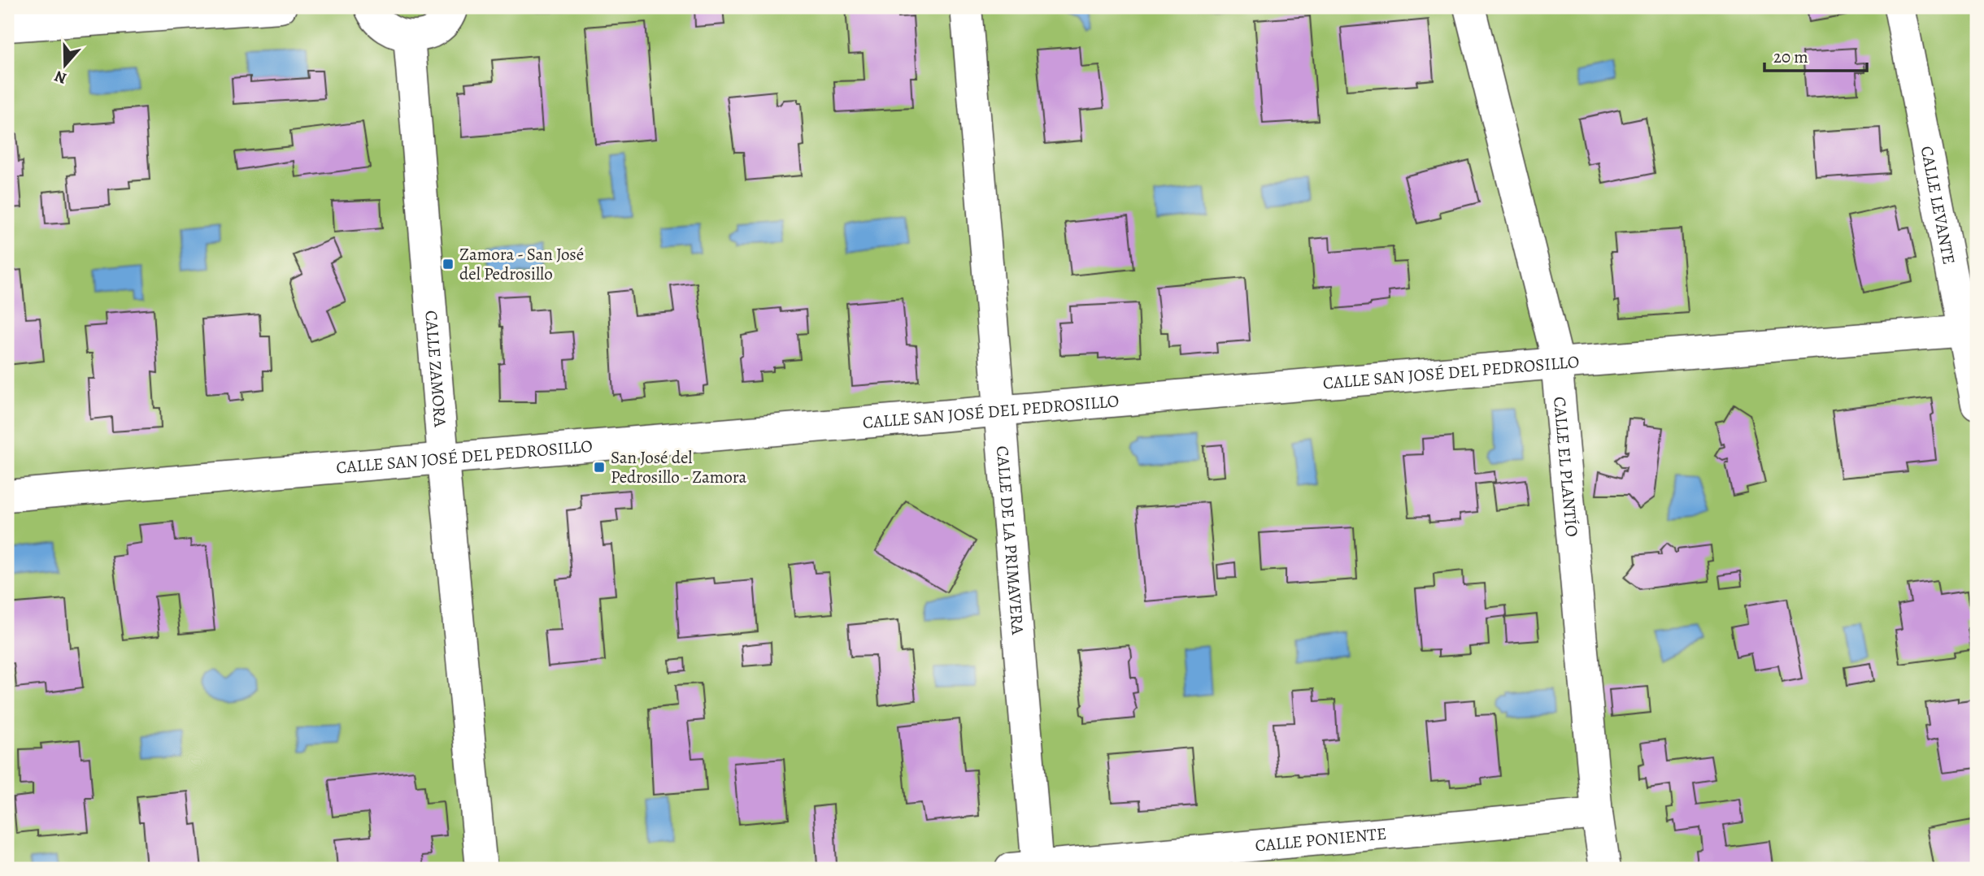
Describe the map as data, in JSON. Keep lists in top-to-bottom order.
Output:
{
  "streets": {
    "street": [
      "CALLE LEVANTE",
      "CALLE ZAMORA",
      "CALLE SAN JOSÉ DEL PEDROSILLO",
      "CALLE EL PLANTÍO",
      "CALLE DE LA PRIMAVERA",
      "CALLE PONIENTE"
    ]
  },
  "crossings": [
    ["CALLE LEVANTE", "CALLE SAN JOSÉ DEL PEDROSILLO"],
    ["CALLE ZAMORA", "CALLE SAN JOSÉ DEL PEDROSILLO"],
    ["CALLE SAN JOSÉ DEL PEDROSILLO", "CALLE EL PLANTÍO"],
    ["CALLE SAN JOSÉ DEL PEDROSILLO", "CALLE DE LA PRIMAVERA"],
    ["CALLE EL PLANTÍO", "CALLE PONIENTE"],
    ["CALLE DE LA PRIMAVERA", "CALLE PONIENTE"]
  ],
  "places": {
    "transit": ["Zamora - San José del Pedrosillo", "San José del Pedrosillo - Zamora"]
  },
  "scale_bar": "20 m",
  "north": "bottom"
}
